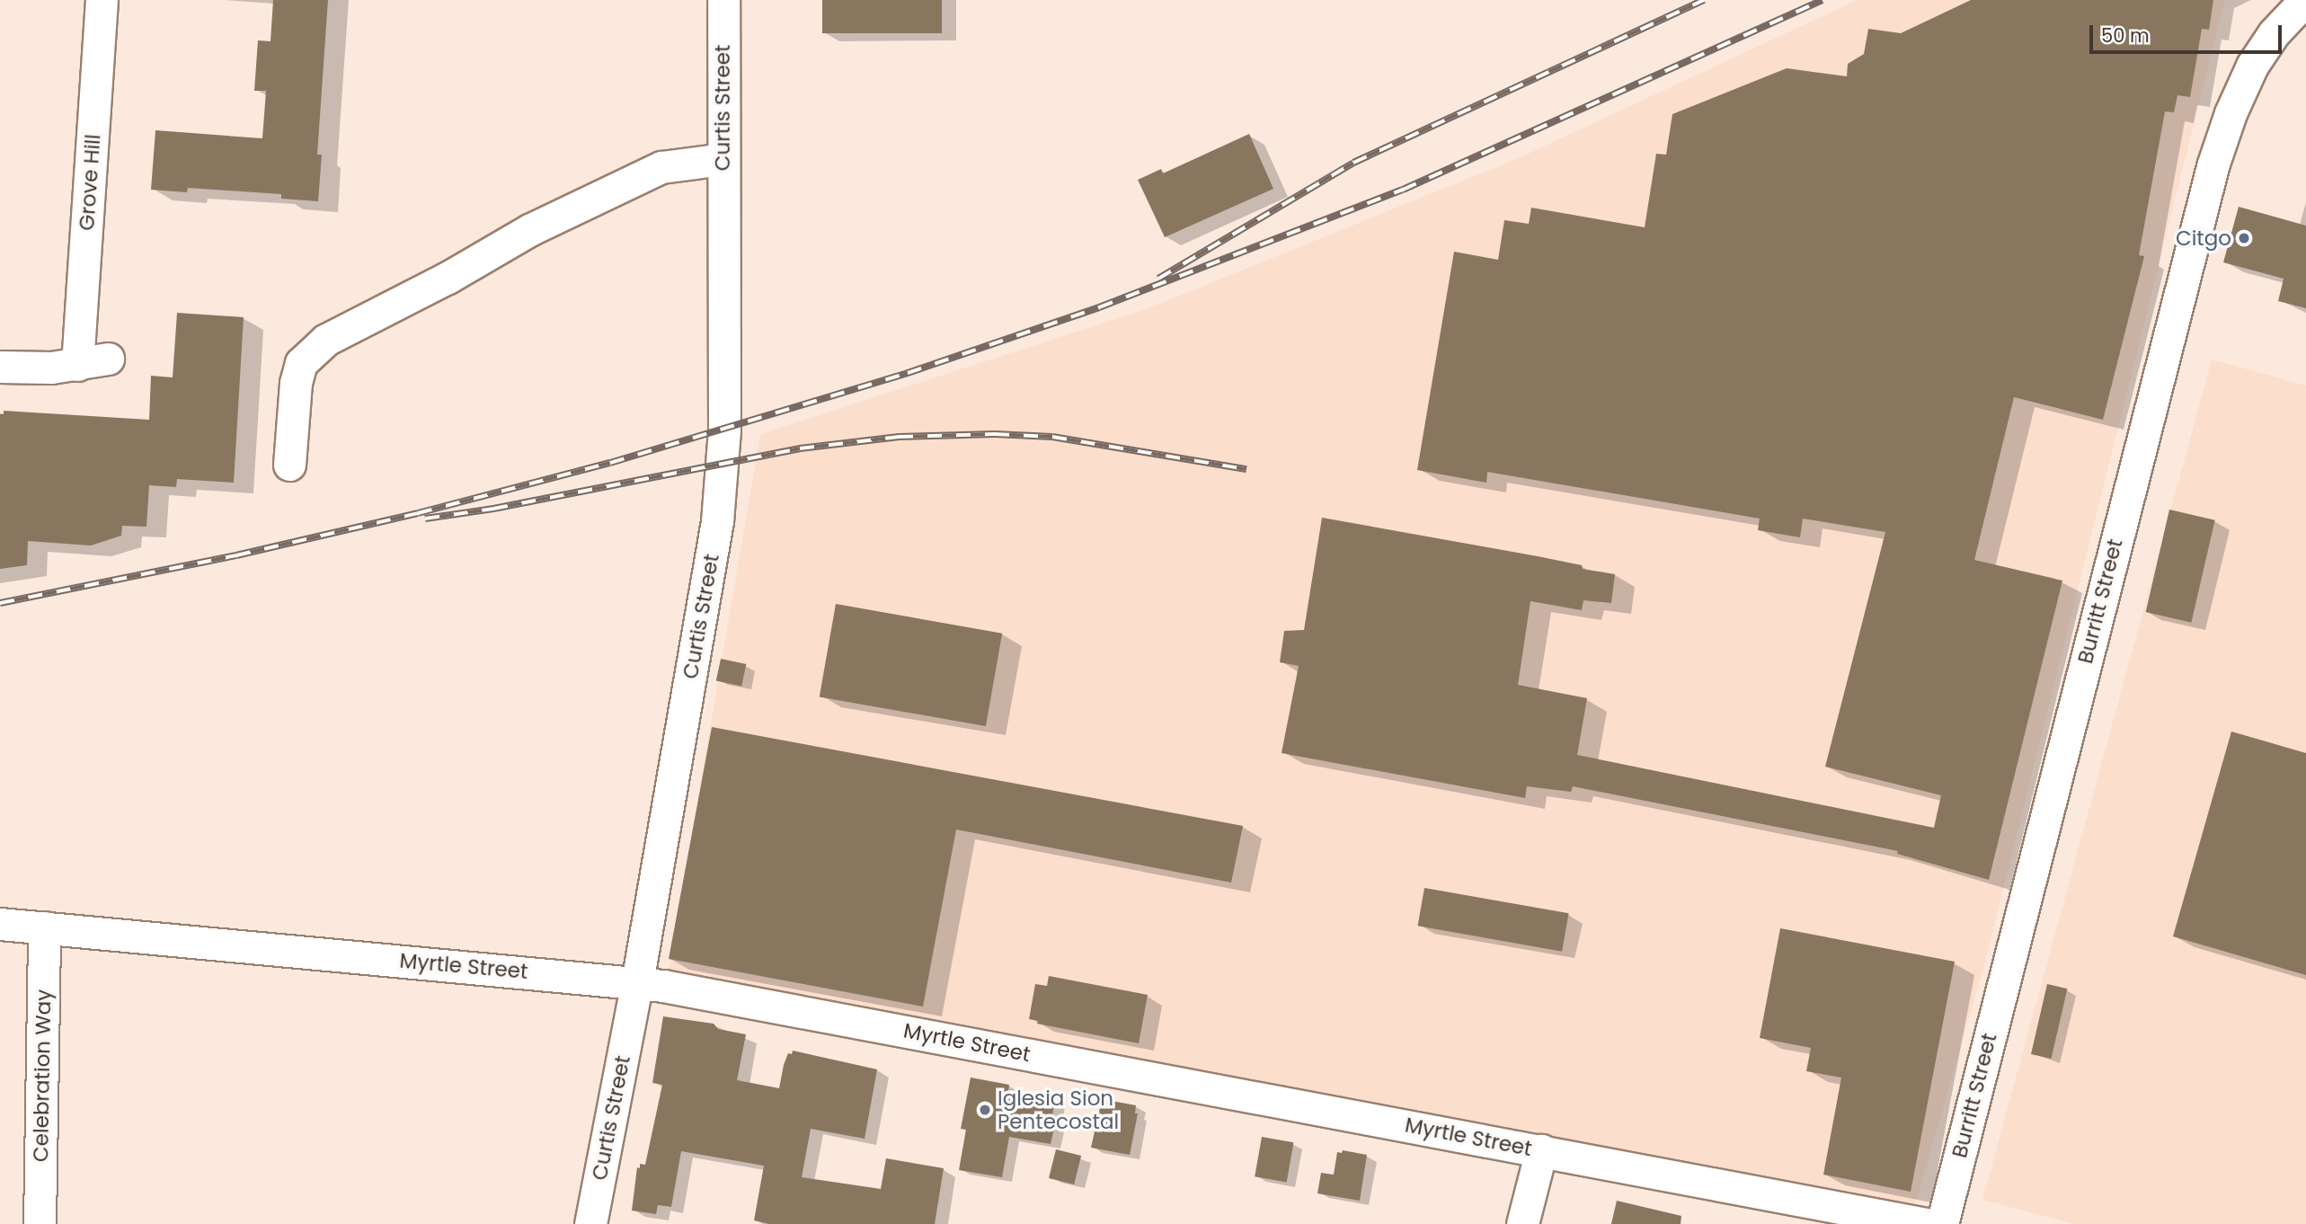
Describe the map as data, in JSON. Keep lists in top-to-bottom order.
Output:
{
  "streets": {
    "street": [
      "Curtis Street",
      "Grove Hill",
      "Burritt Street",
      "Myrtle Street",
      "Celebration Way"
    ]
  },
  "crossings": [
    ["Curtis Street", "Myrtle Street"],
    ["Myrtle Street", "Celebration Way"]
  ],
  "places": ["Citgo", "Iglesia Sion Pentecostal"],
  "scale_bar": "50 m"
}
